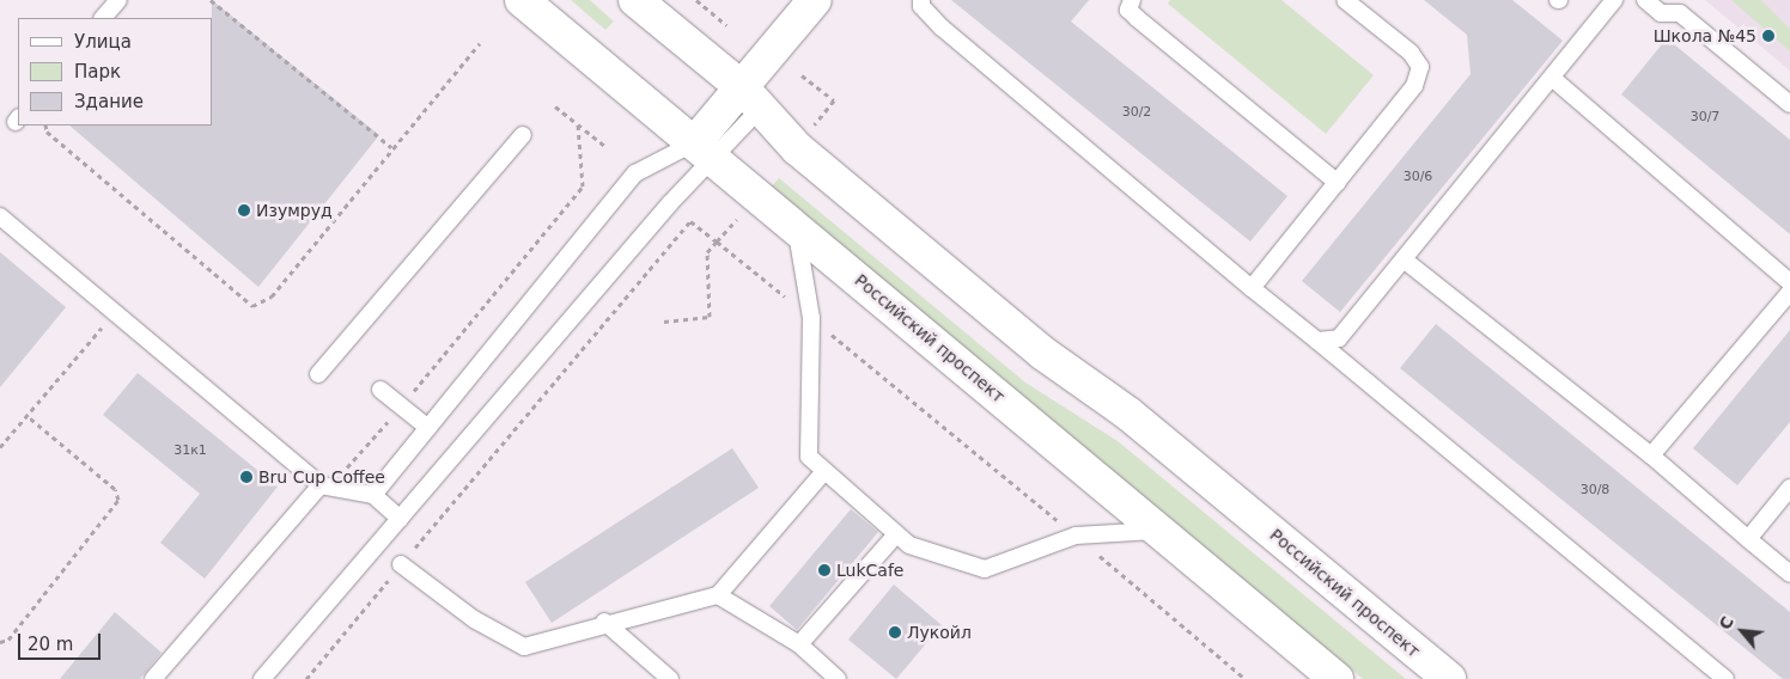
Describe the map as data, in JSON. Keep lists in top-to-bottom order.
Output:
{
  "streets": {
    "main road": ["Российский проспект"]
  },
  "places": [
    "Школа №45",
    "Изумруд",
    "Bru Cup Coffee",
    "LukCafe",
    "Лукойл"
  ],
  "house_numbers": [
    "30/2",
    "30/7",
    "30/6",
    "31к1",
    "30/8"
  ],
  "legend": ["Улица", "Парк", "Здание"],
  "scale_bar": "20 m",
  "north": "top left"
}
